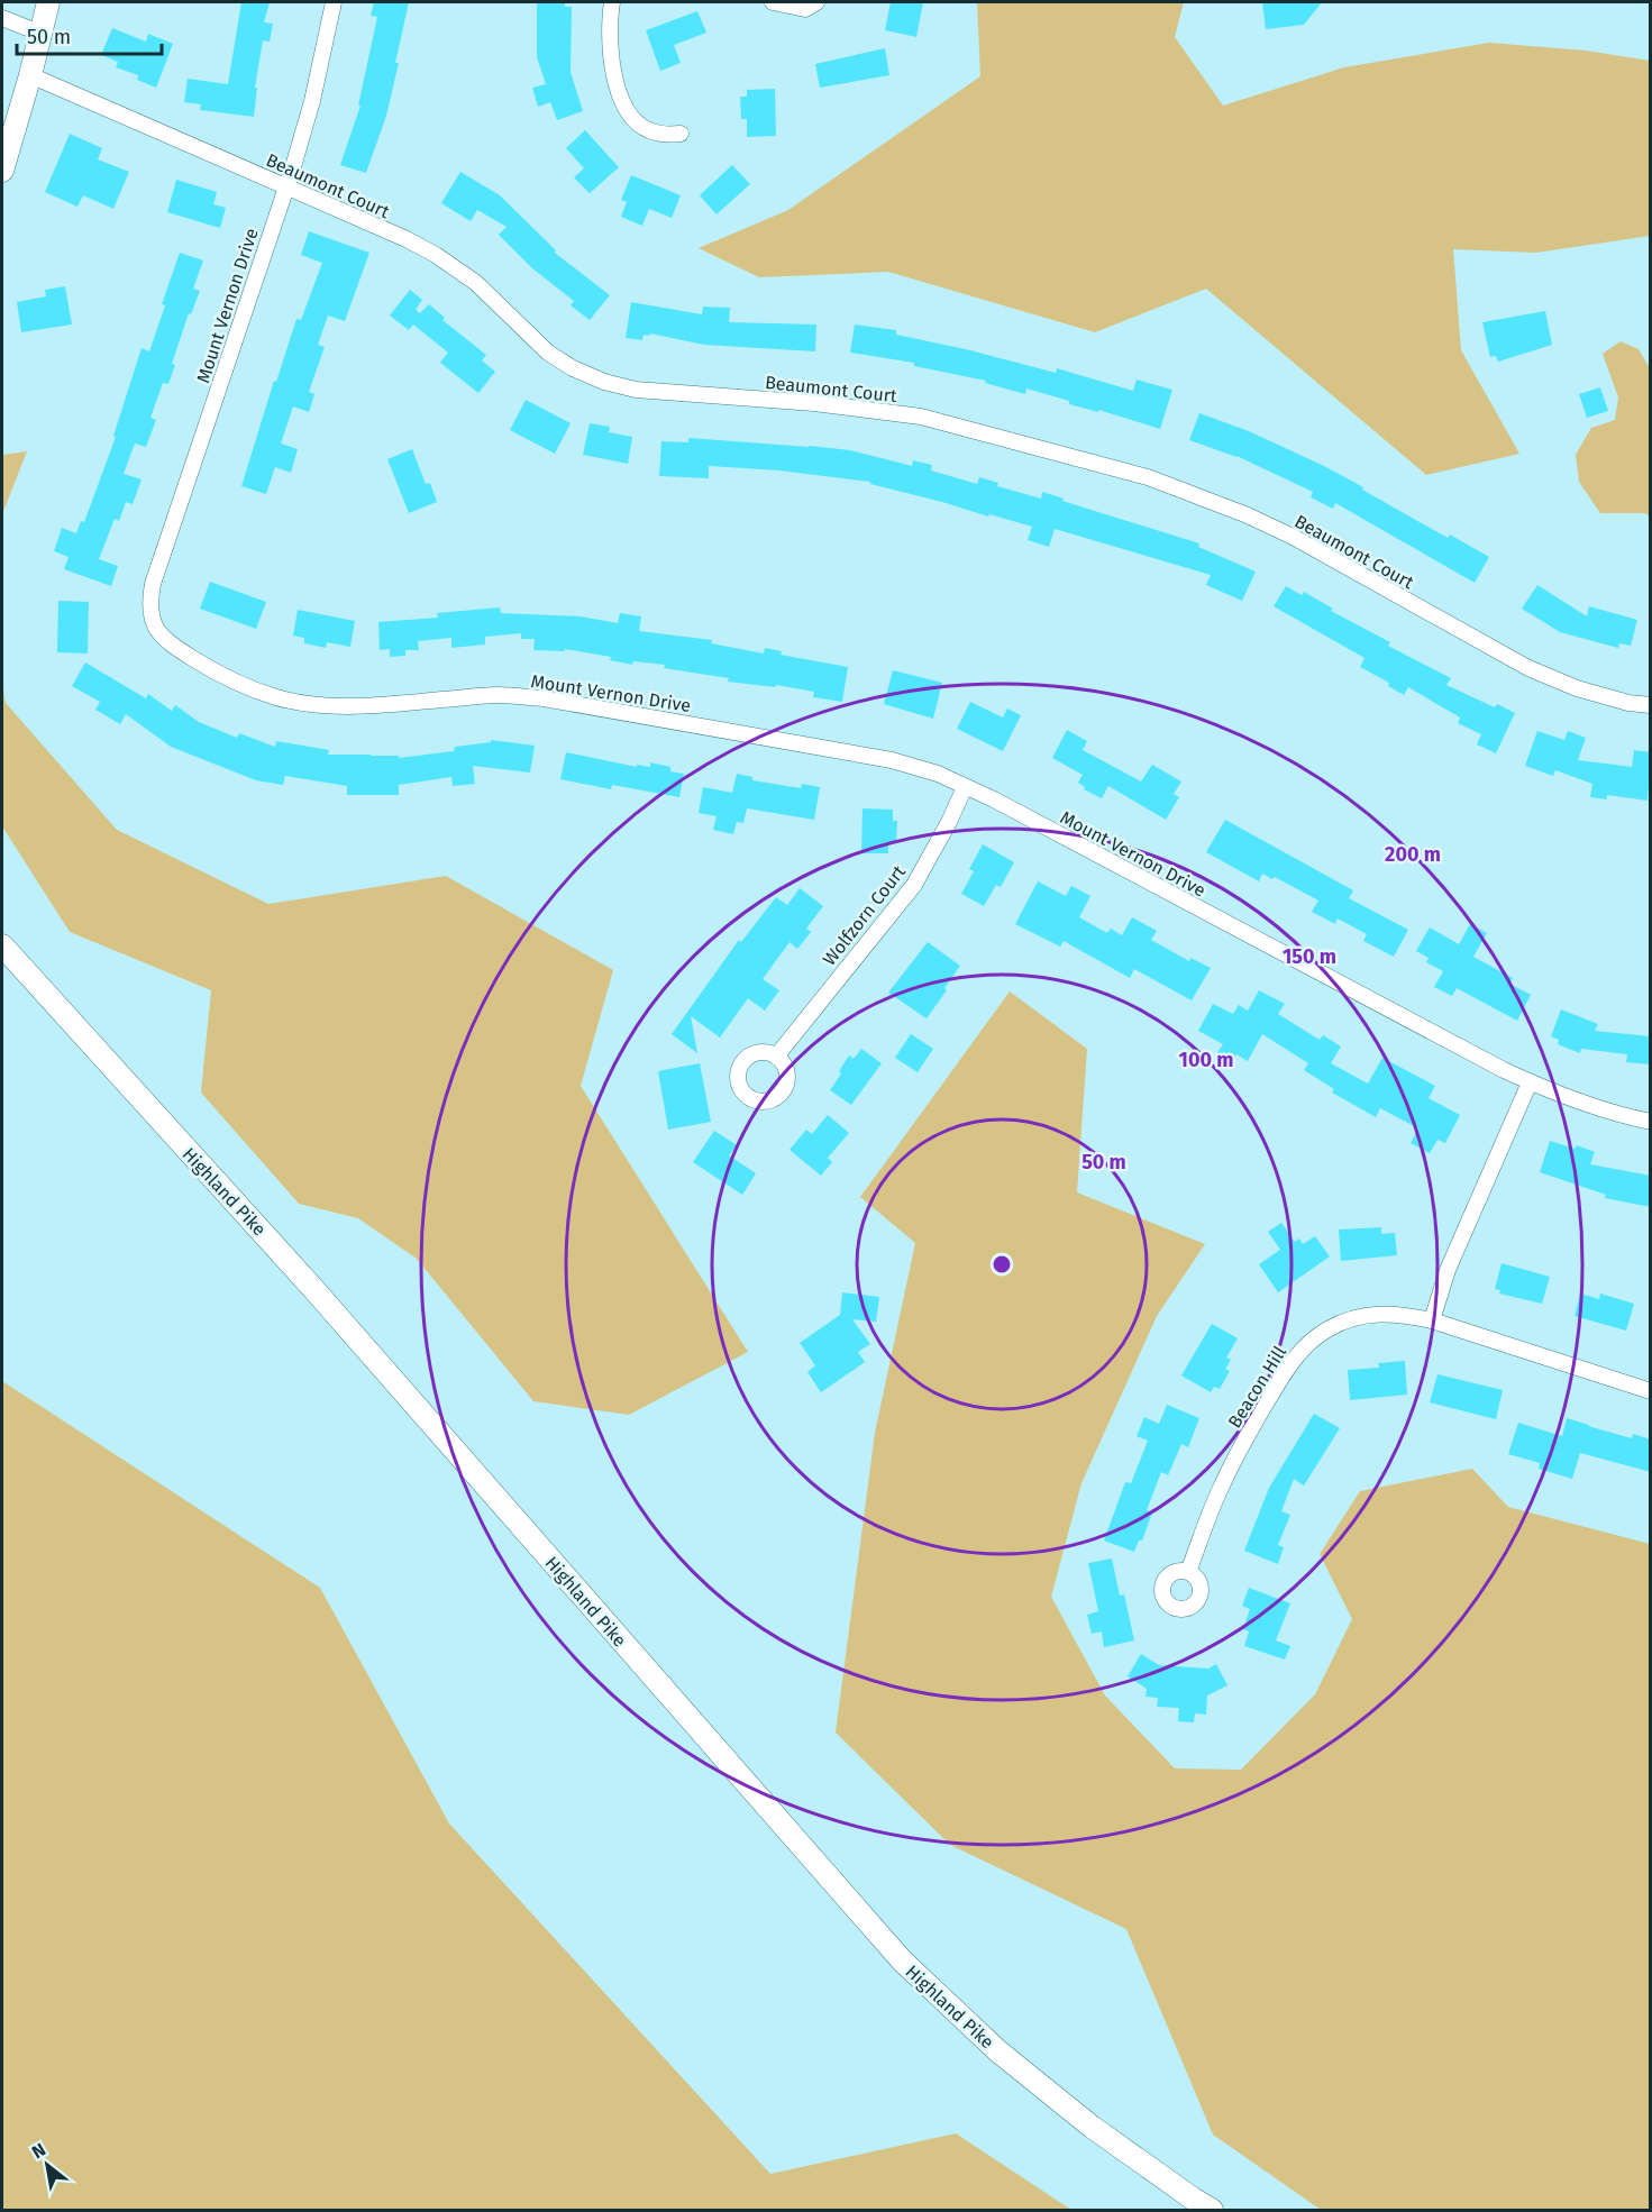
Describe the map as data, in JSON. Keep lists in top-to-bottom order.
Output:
{
  "streets": {
    "main road": ["Highland Pike"],
    "street": [
      "Beaumont Court",
      "Mount Vernon Drive",
      "Wolfzorn Court",
      "Beacon Hill"
    ]
  },
  "crossings": [
    ["Beaumont Court", "Mount Vernon Drive"],
    ["Mount Vernon Drive", "Wolfzorn Court"]
  ],
  "scale_bar": "50 m",
  "north": "top left",
  "rings": [
    "200 m",
    "150 m",
    "100 m",
    "50 m"
  ]
}
